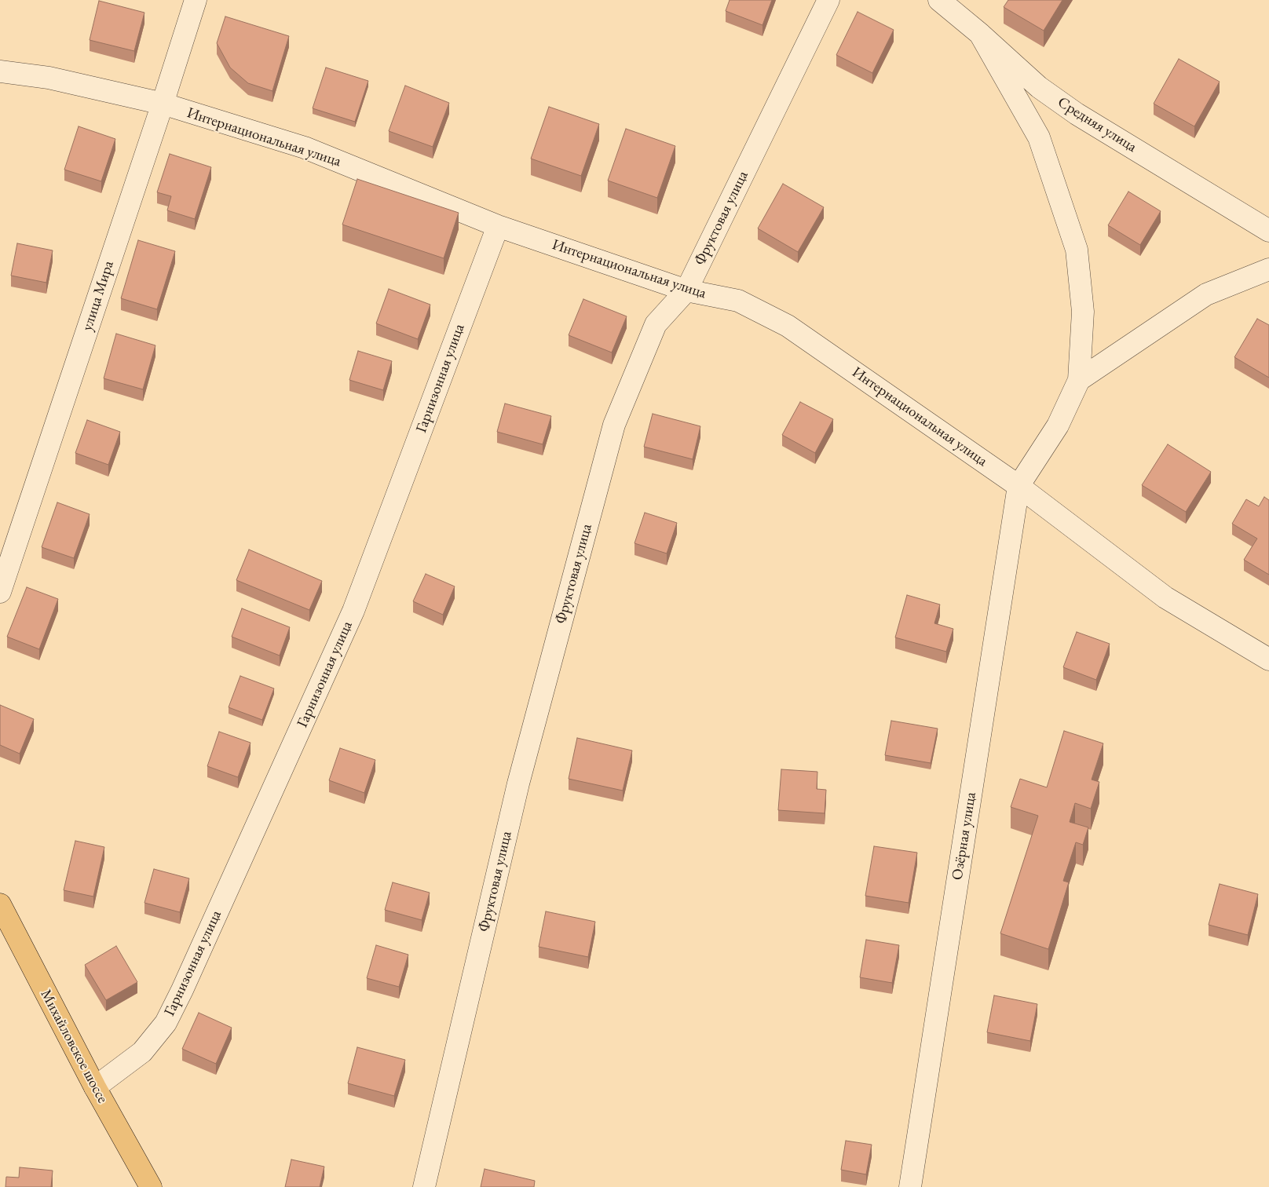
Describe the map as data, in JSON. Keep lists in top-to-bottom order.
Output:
{
  "streets": {
    "main road": ["Михайловское шоссе"],
    "street": [
      "Средняя улица",
      "Интернациональная улица",
      "Фруктовая улица",
      "улица Мира",
      "Гарнизонная улица",
      "Озёрная улица"
    ]
  },
  "crossings": [
    ["Интернациональная улица", "Фруктовая улица"],
    ["Интернациональная улица", "улица Мира"],
    ["Интернациональная улица", "Гарнизонная улица"],
    ["Интернациональная улица", "Озёрная улица"],
    ["Гарнизонная улица", "Михайловское шоссе"]
  ]
}
